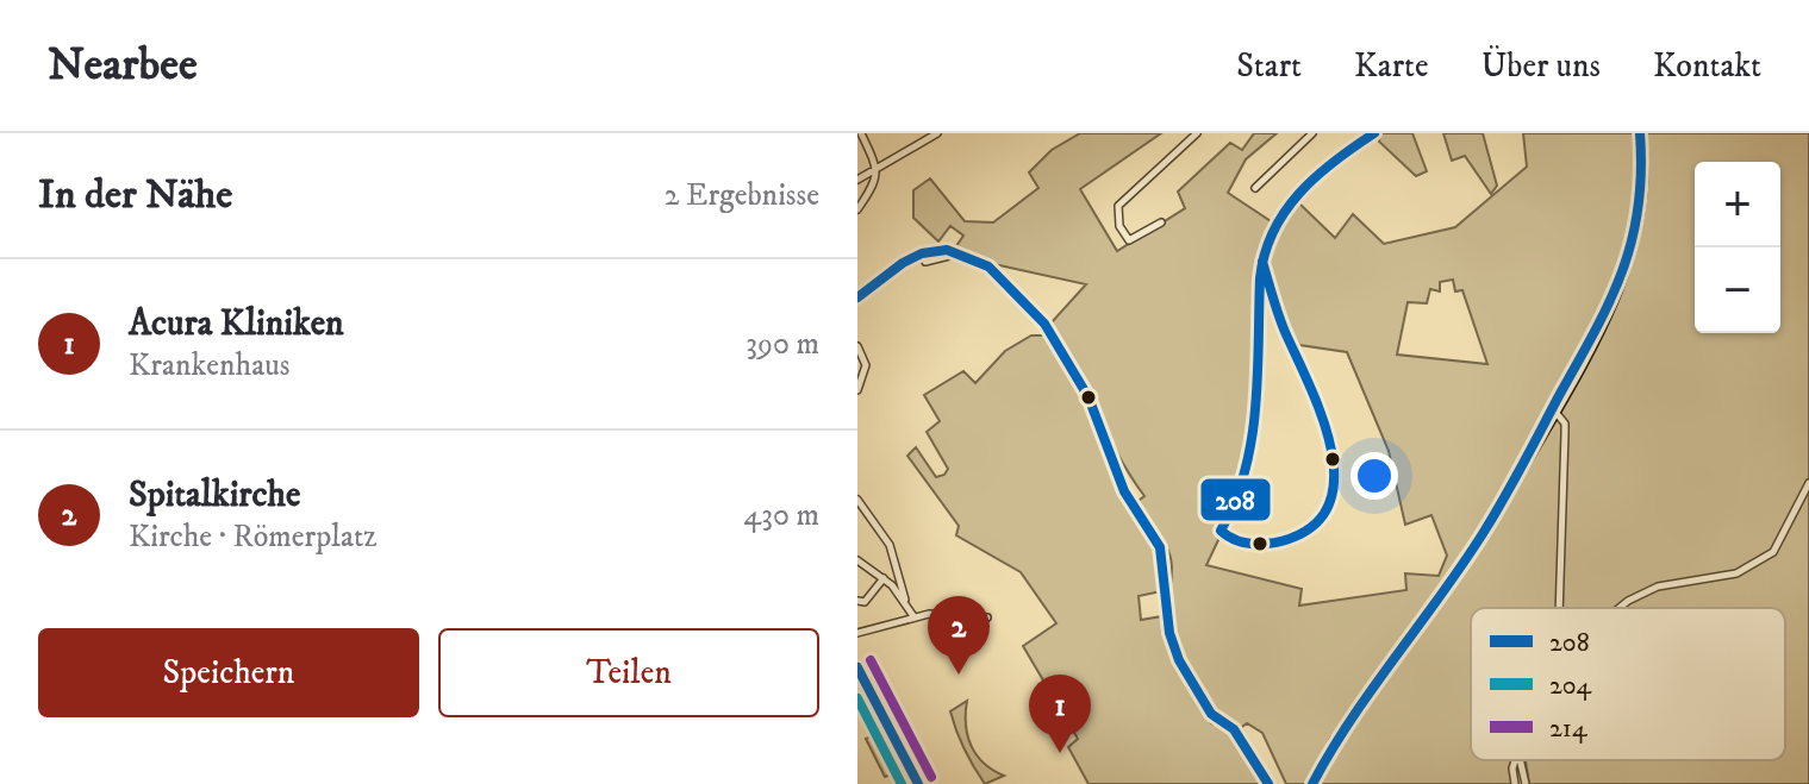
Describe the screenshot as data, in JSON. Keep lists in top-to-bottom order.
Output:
{
  "lines": ["transit line 208", "transit line 214", "transit line 204"],
  "legend": ["208", "204", "214"],
  "page": {
    "header": "Nearbee",
    "nav": [
      "Start",
      "Karte",
      "Über uns",
      "Kontakt"
    ],
    "heading": ["In der Nähe", "2 Ergebnisse"],
    "map_buttons": ["+", "−"],
    "list": [
      {
        "mark": "1",
        "name": "Acura Kliniken",
        "note": "Krankenhaus",
        "value": "390 m"
      },
      {
        "mark": "2",
        "name": "Spitalkirche",
        "note": "Kirche · Römerplatz",
        "value": "430 m"
      }
    ],
    "pins": ["2", "1"],
    "buttons": ["Speichern", "Teilen"]
  }
}
